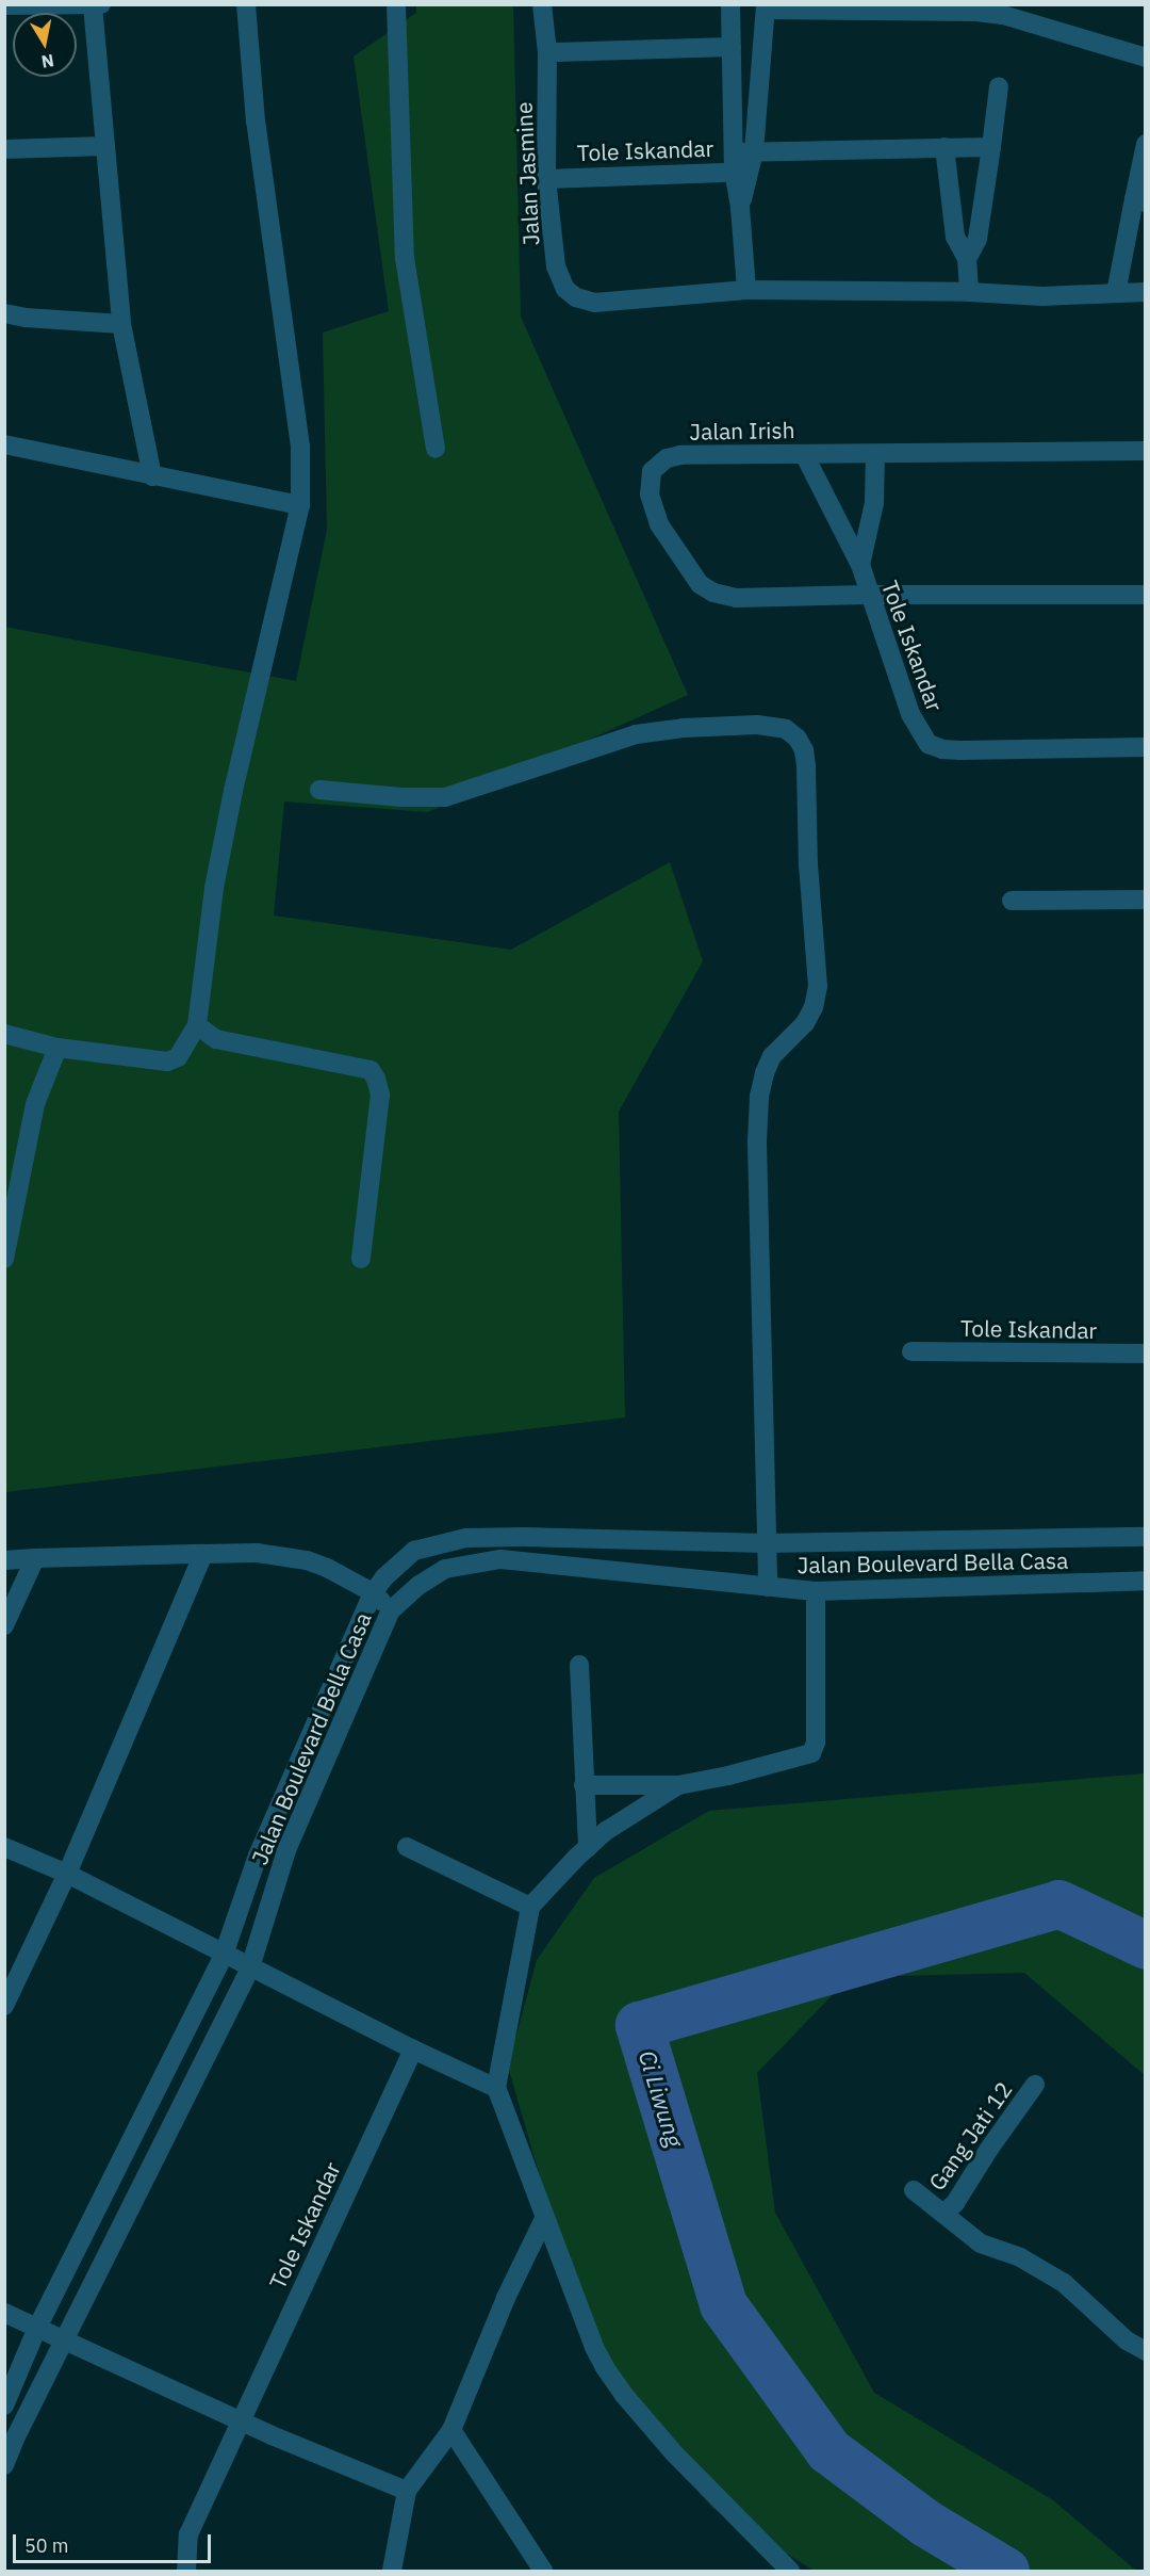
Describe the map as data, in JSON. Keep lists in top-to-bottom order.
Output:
{
  "streets": {
    "street": [
      "Tole Iskandar",
      "Jalan Jasmine",
      "Jalan Irish",
      "Jalan Boulevard Bella Casa",
      "Gang Jati 12"
    ]
  },
  "crossings": [
    ["Tole Iskandar", "Jalan Jasmine"],
    ["Tole Iskandar", "Jalan Irish"]
  ],
  "water": ["Ci Liwung"],
  "scale_bar": "50 m",
  "north": "bottom"
}
